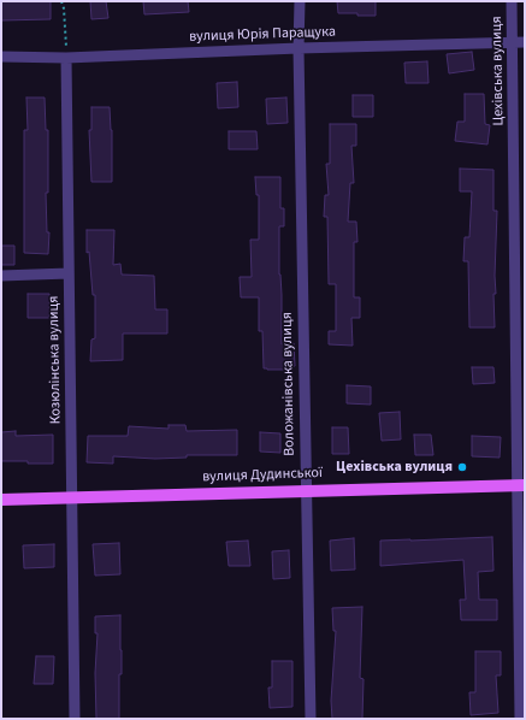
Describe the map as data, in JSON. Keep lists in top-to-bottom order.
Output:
{
  "streets": {
    "main road": ["вулиця Дудинської"],
    "street": [
      "вулиця Юрія Паращука",
      "Цехівська вулиця",
      "Козюлінська вулиця",
      "Воложанівська вулиця"
    ]
  },
  "crossings": [
    ["вулиця Юрія Паращука", "Цехівська вулиця"],
    ["вулиця Юрія Паращука", "Козюлінська вулиця"],
    ["вулиця Юрія Паращука", "Воложанівська вулиця"],
    ["Цехівська вулиця", "вулиця Дудинської"],
    ["Козюлінська вулиця", "вулиця Дудинської"],
    ["Воложанівська вулиця", "вулиця Дудинської"]
  ],
  "places": ["Цехівська вулиця"]
}
